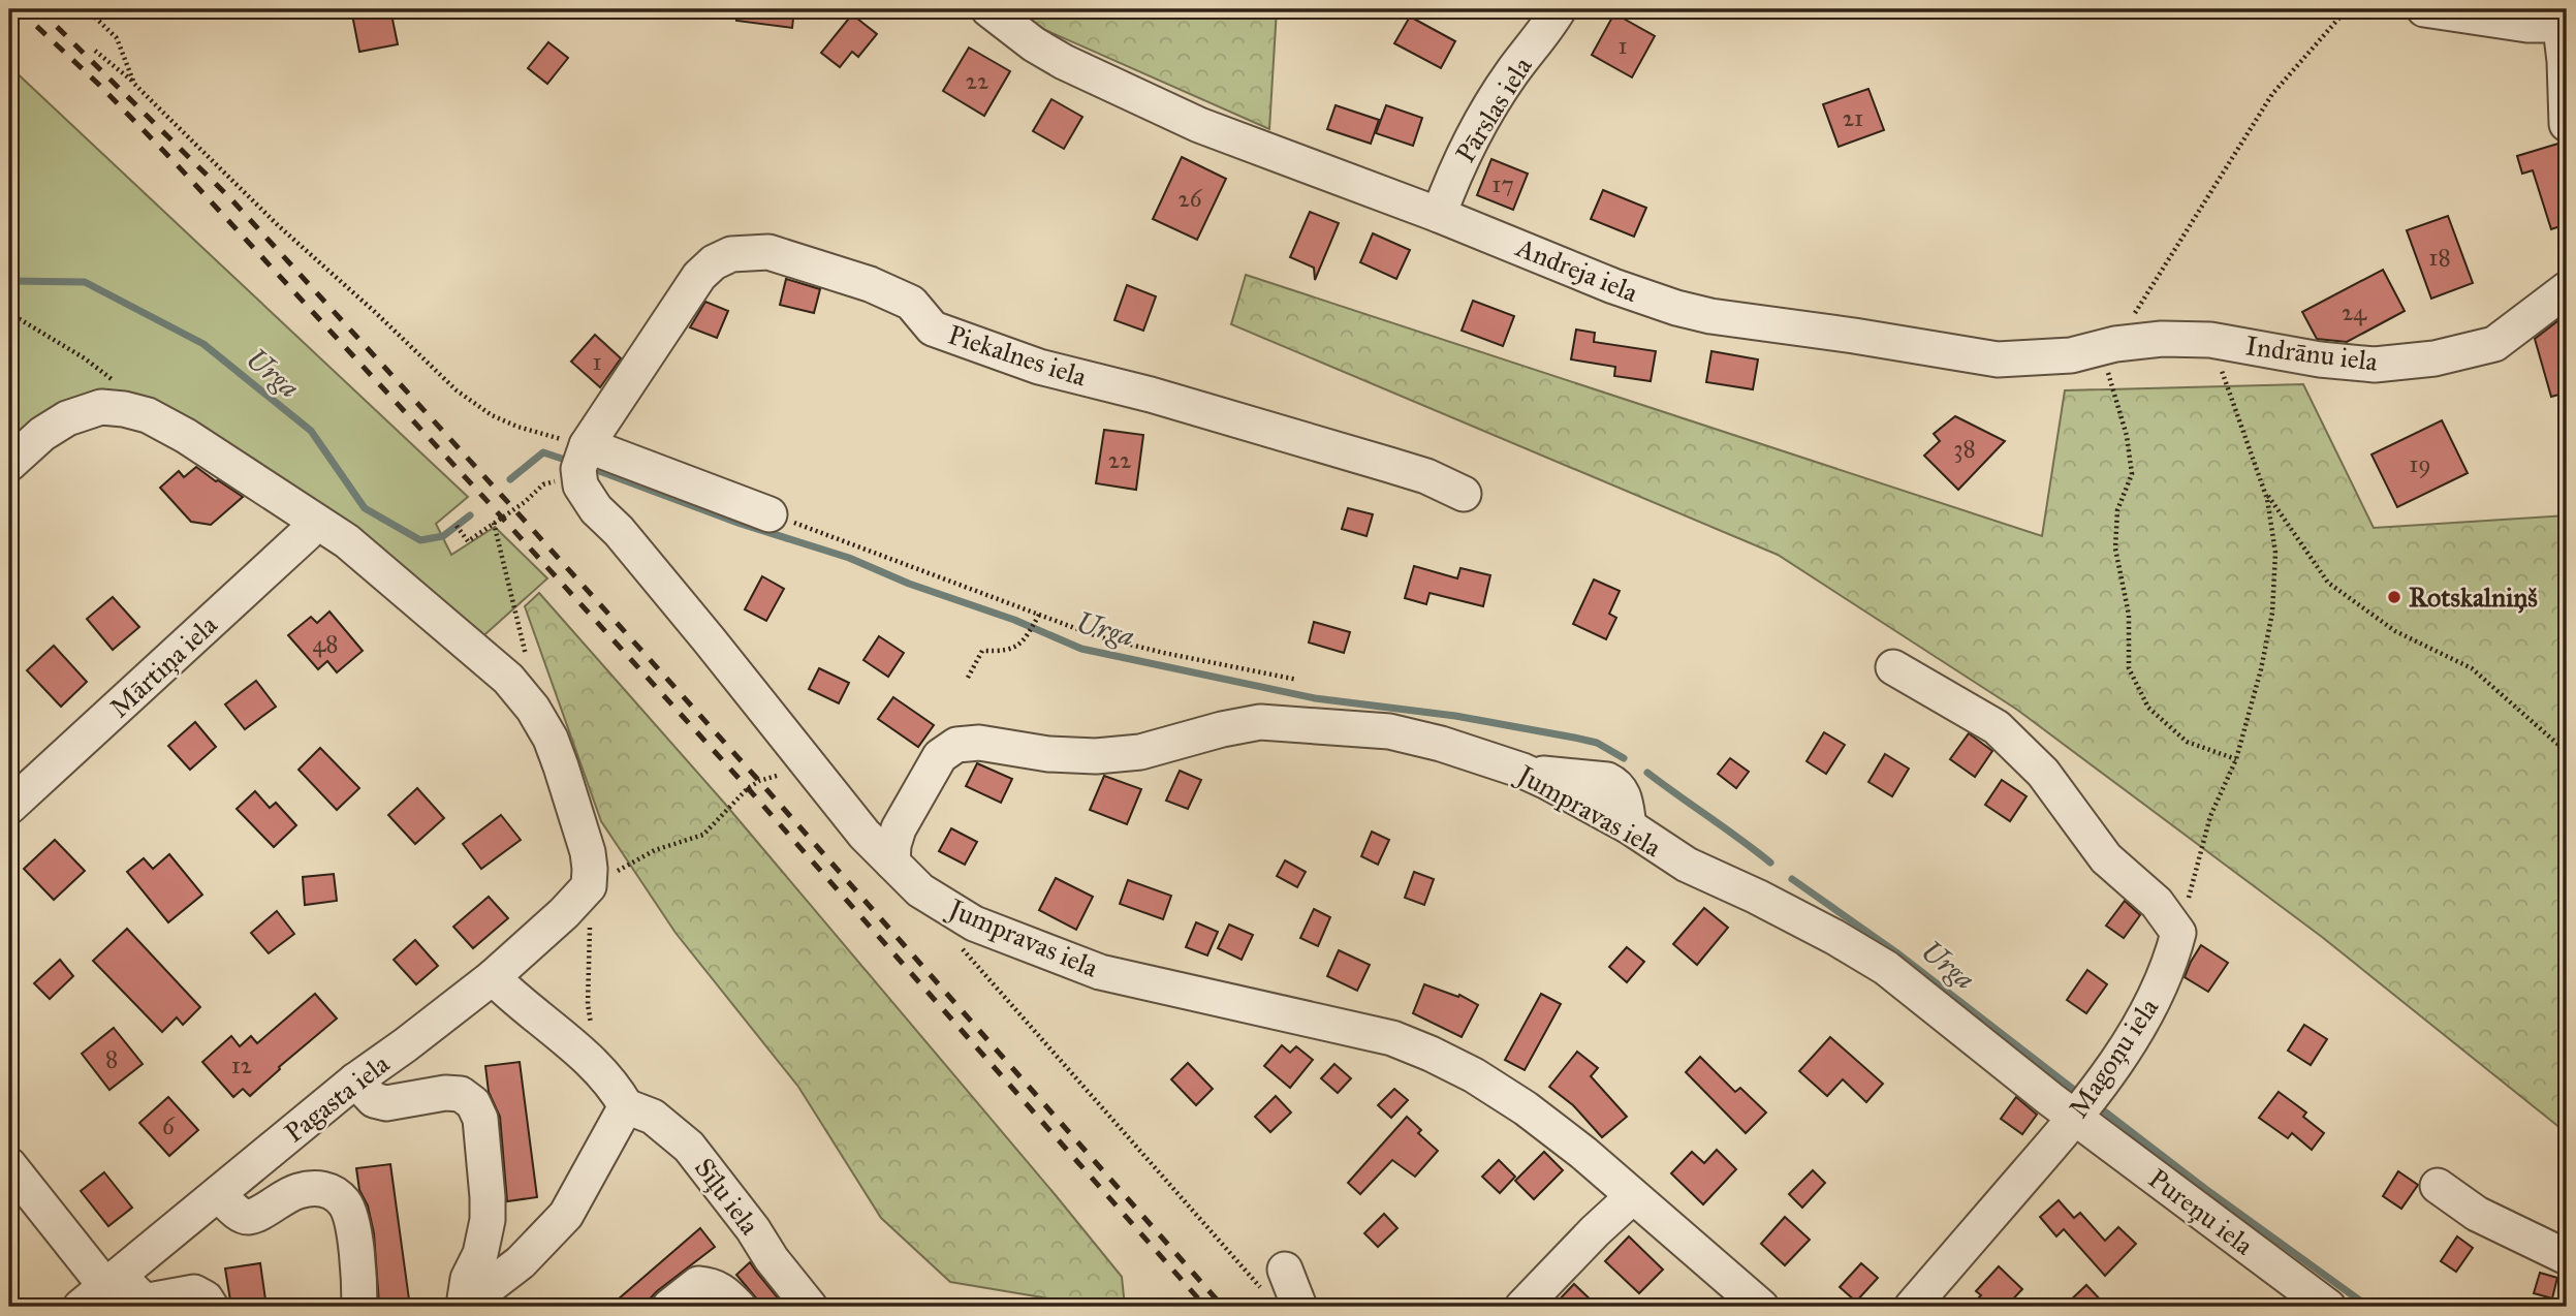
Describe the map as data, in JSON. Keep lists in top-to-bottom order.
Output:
{
  "streets": {
    "street": [
      "Pārslas iela",
      "Andreja iela",
      "Indrānu iela",
      "Piekalnes iela",
      "Mārtiņa iela",
      "Jumpravas iela",
      "Magoņu iela",
      "Pagasta iela",
      "Sīļu iela",
      "Pureņu iela"
    ]
  },
  "crossings": [
    ["Pārslas iela", "Andreja iela"],
    ["Andreja iela", "Indrānu iela"],
    ["Piekalnes iela", "Jumpravas iela"],
    ["Jumpravas iela", "Magoņu iela"],
    ["Jumpravas iela", "Pureņu iela"],
    ["Magoņu iela", "Pureņu iela"]
  ],
  "water": ["Urga"],
  "places": ["Rotskalniņš"],
  "house_numbers": [
    "1",
    "22",
    "21",
    "17",
    "26",
    "18",
    "24",
    "1",
    "38",
    "22",
    "19",
    "48",
    "8",
    "12",
    "6"
  ]
}
